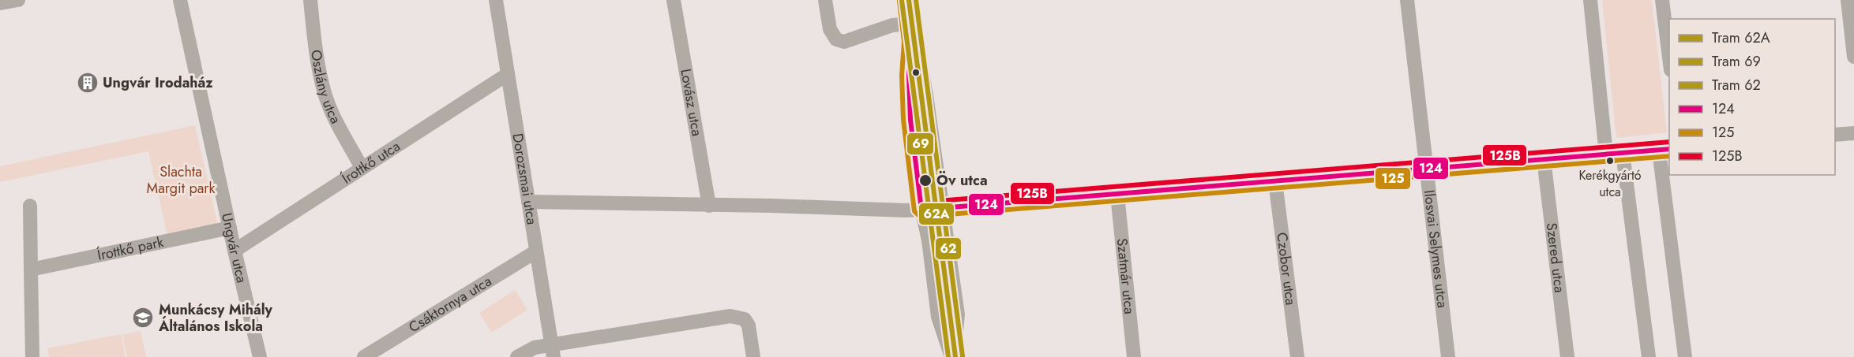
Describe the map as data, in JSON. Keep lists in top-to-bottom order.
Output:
{
  "streets": {
    "street": [
      "Oszlány utca",
      "Lovász utca",
      "Írottkő utca",
      "Dorozsmai utca",
      "Ungvár utca",
      "Írottkő park",
      "Ilosvai Selymes utca",
      "Szered utca",
      "Czobor utca",
      "Szatmár utca",
      "Csáktornya utca"
    ]
  },
  "crossings": [
    ["Oszlány utca", "Írottkő utca"],
    ["Írottkő utca", "Dorozsmai utca"],
    ["Írottkő utca", "Ungvár utca"],
    ["Dorozsmai utca", "Csáktornya utca"],
    ["Ungvár utca", "Írottkő park"]
  ],
  "parks": ["Slachta Margit park"],
  "places": {
    "building": ["Ungvár Irodaház"],
    "other": ["Kerékgyártó utca", "Öv utca"],
    "school or university": ["Munkácsy Mihály Általános Iskola"]
  },
  "lines": [
    "tram line 62A",
    "tram line 62",
    "transit line 124",
    "transit line 125B",
    "tram line 69",
    "transit line 125"
  ],
  "legend": [
    "Tram 62A",
    "Tram 69",
    "Tram 62",
    "124",
    "125",
    "125B"
  ]
}
